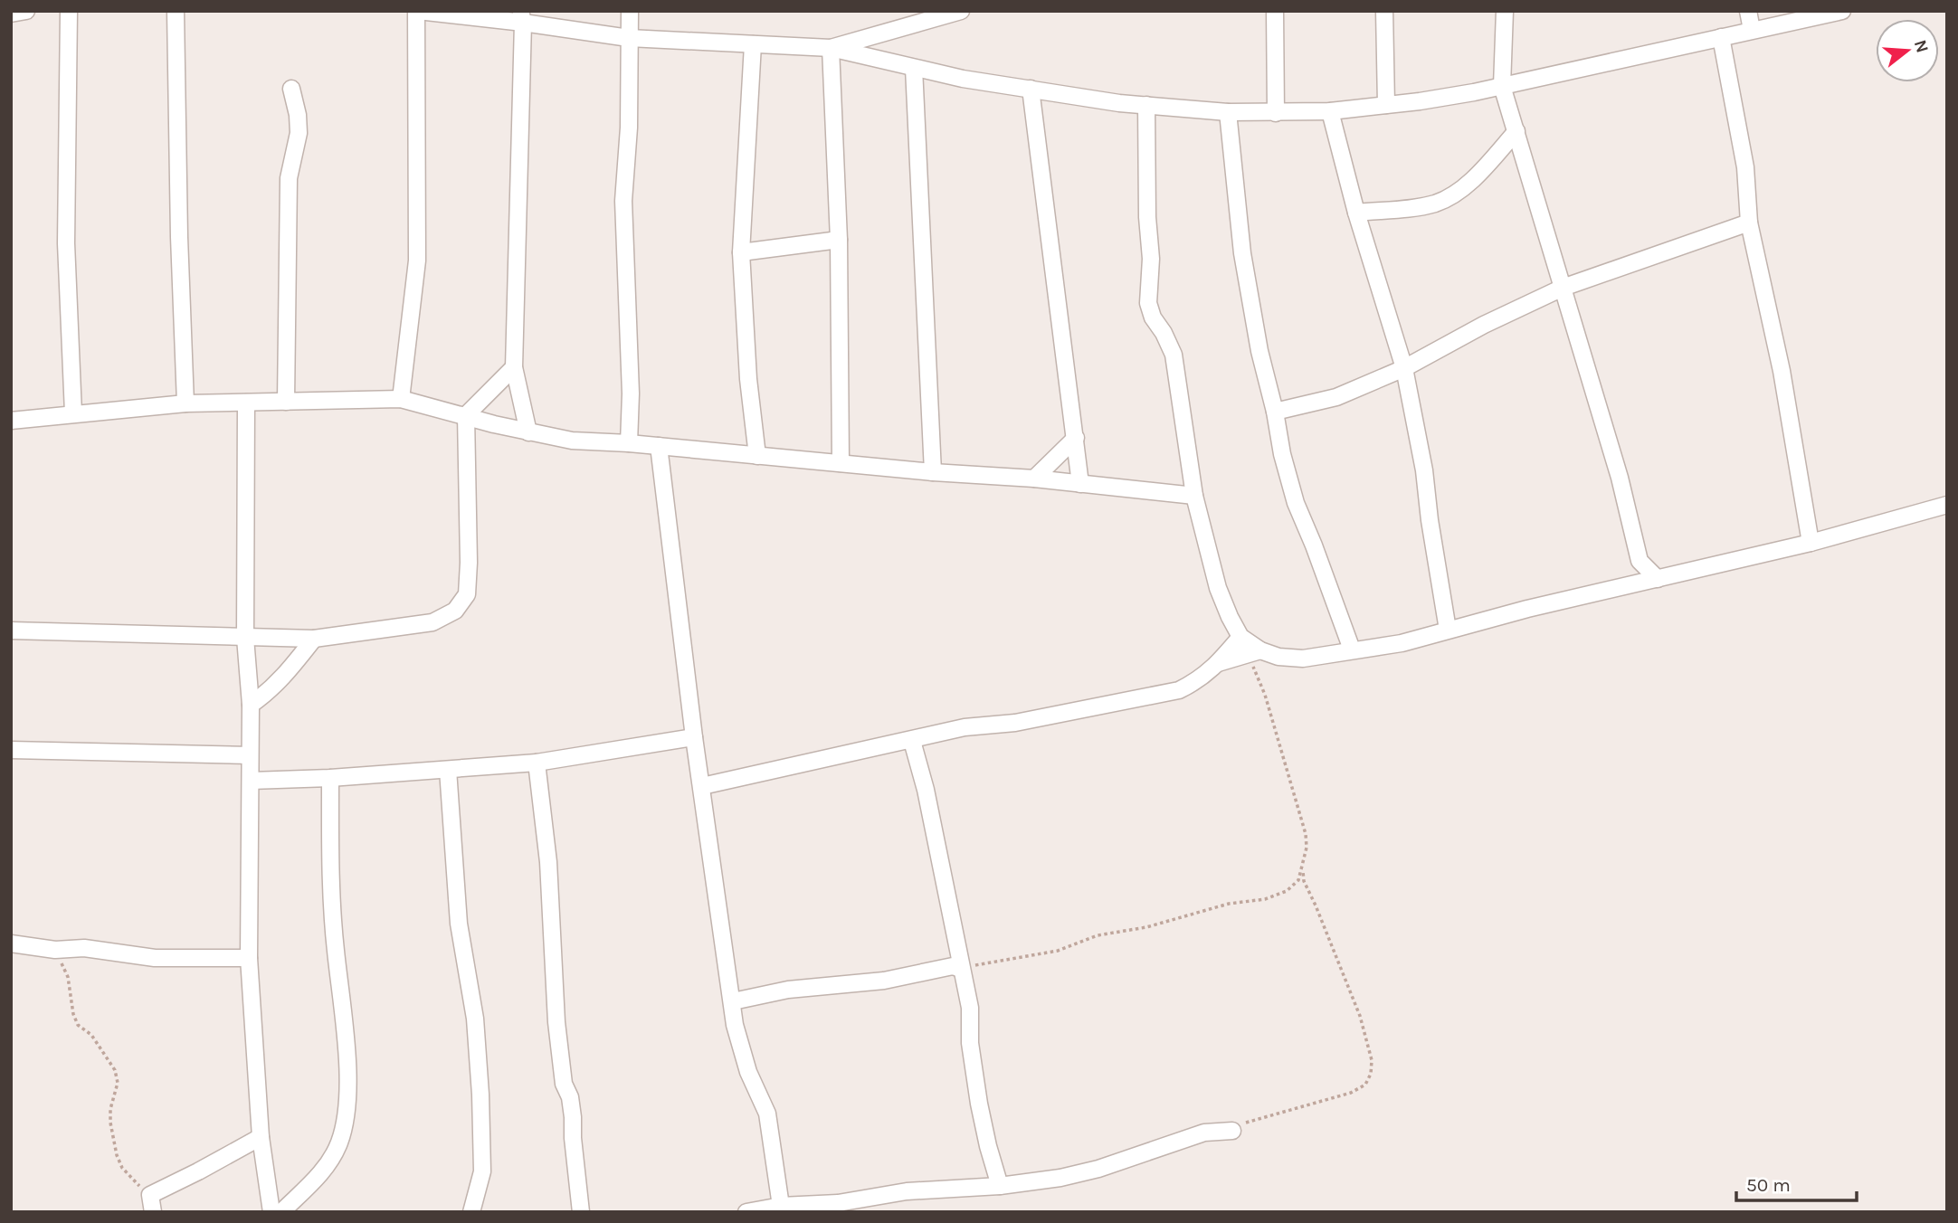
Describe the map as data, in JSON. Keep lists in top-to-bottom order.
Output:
{
  "scale_bar": "50 m",
  "north": "right"
}
